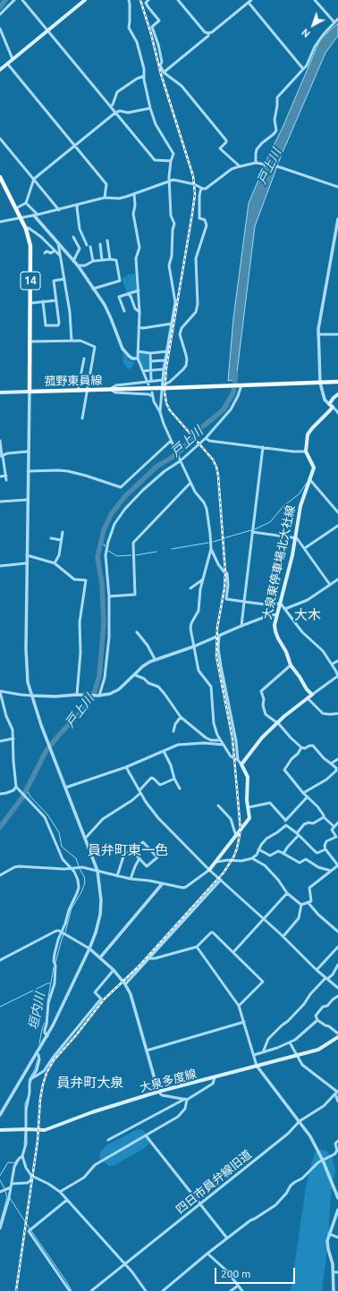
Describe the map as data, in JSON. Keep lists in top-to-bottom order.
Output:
{
  "streets": {
    "main road": [
      "14",
      "菰野東員線",
      "大泉東停車場北大社線",
      "大泉多度線"
    ],
    "street": ["四日市員弁線旧道"]
  },
  "districts": ["大木", "員弁町東一色", "員弁町大泉"],
  "water": ["戸上川", "垣内川"],
  "scale_bar": "200 m",
  "north": "bottom left"
}
